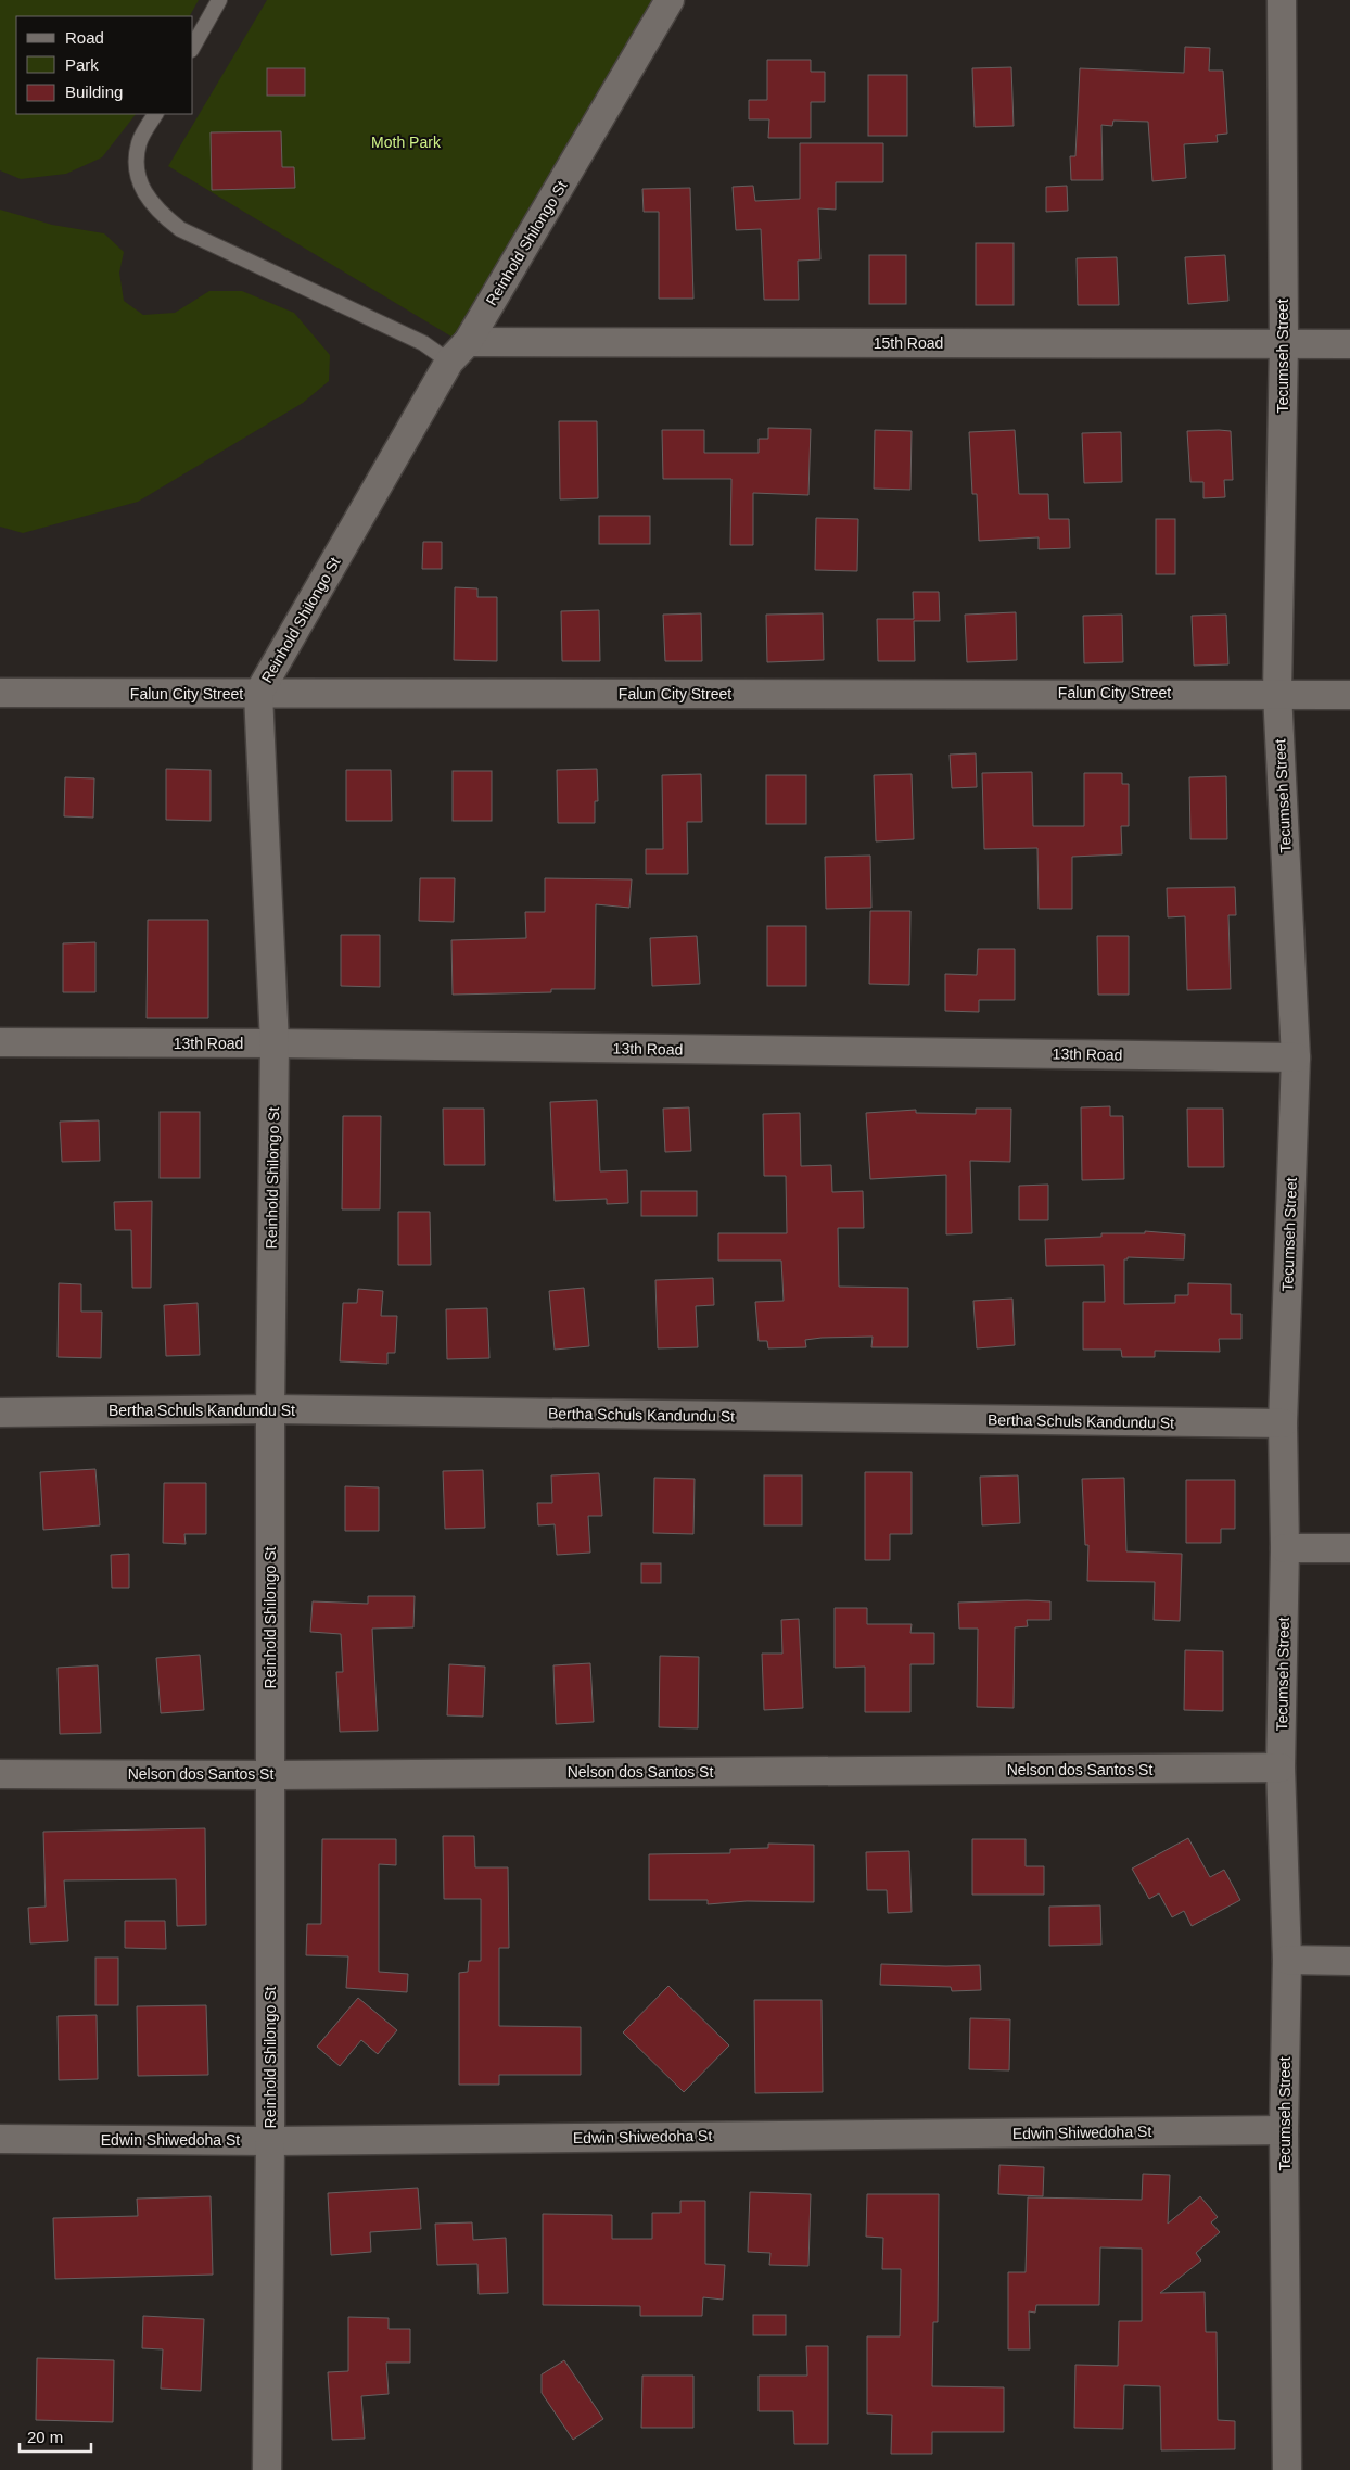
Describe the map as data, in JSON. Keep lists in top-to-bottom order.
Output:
{
  "streets": {
    "street": [
      "Reinhold Shilongo St",
      "15th Road",
      "Tecumseh Street",
      "Falun City Street",
      "13th Road",
      "Bertha Schuls Kandundu St",
      "Nelson dos Santos St",
      "Edwin Shiwedoha St"
    ]
  },
  "crossings": [
    ["Reinhold Shilongo St", "15th Road"],
    ["Reinhold Shilongo St", "Falun City Street"],
    ["Reinhold Shilongo St", "13th Road"],
    ["Reinhold Shilongo St", "Bertha Schuls Kandundu St"],
    ["Reinhold Shilongo St", "Nelson dos Santos St"],
    ["Reinhold Shilongo St", "Edwin Shiwedoha St"],
    ["15th Road", "Tecumseh Street"],
    ["Tecumseh Street", "Falun City Street"],
    ["Tecumseh Street", "13th Road"],
    ["Tecumseh Street", "Bertha Schuls Kandundu St"],
    ["Tecumseh Street", "Nelson dos Santos St"],
    ["Tecumseh Street", "Edwin Shiwedoha St"]
  ],
  "parks": ["Moth Park"],
  "legend": ["Road", "Park", "Building"],
  "scale_bar": "20 m"
}
